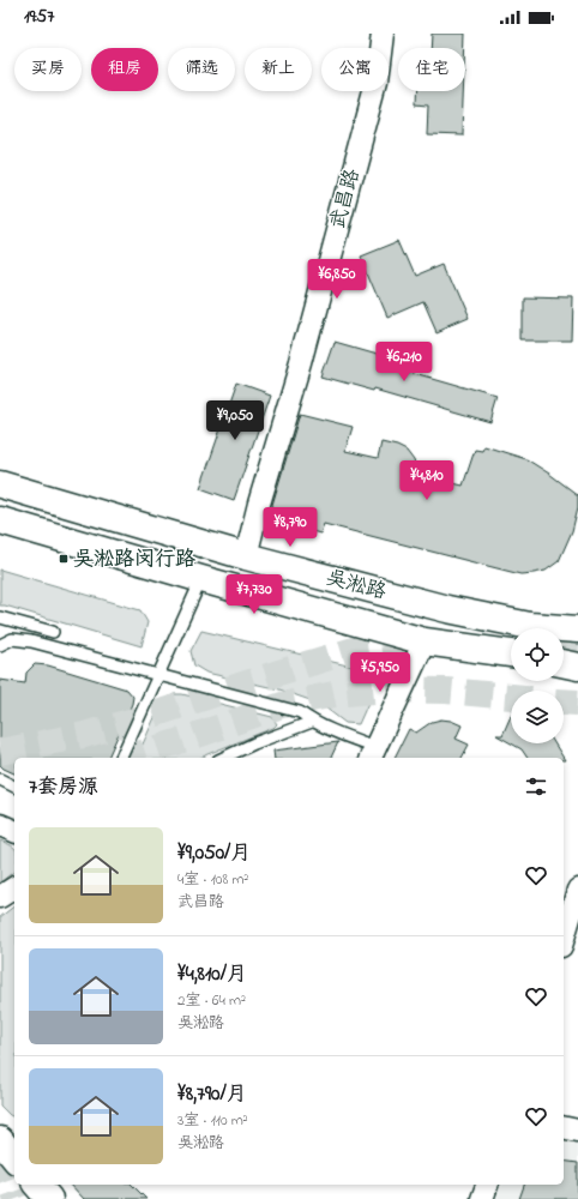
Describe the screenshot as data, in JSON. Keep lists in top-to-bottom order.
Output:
{
  "streets": {
    "main road": ["吴淞路"],
    "street": ["武昌路"]
  },
  "crossings": [
    ["武昌路", "吴淞路"]
  ],
  "places": {
    "transit": ["吴淞路闵行路"]
  },
  "page": {
    "status": "19:57",
    "chip": [
      "买房",
      "租房",
      "筛选",
      "新上",
      "公寓",
      "住宅"
    ],
    "price": [
      "¥6,850",
      "¥6,210",
      "¥9,050",
      "¥4,810",
      "¥8,790",
      "¥7,730",
      "¥5,950"
    ],
    "heading": "7套房源",
    "list": [
      {
        "name": "¥9,050/月",
        "note": "4室 · 108 m² · 武昌路"
      },
      {
        "name": "¥4,810/月",
        "note": "2室 · 64 m² · 吴淞路"
      },
      {
        "name": "¥8,790/月",
        "note": "3室 · 110 m² · 吴淞路"
      }
    ]
  }
}
